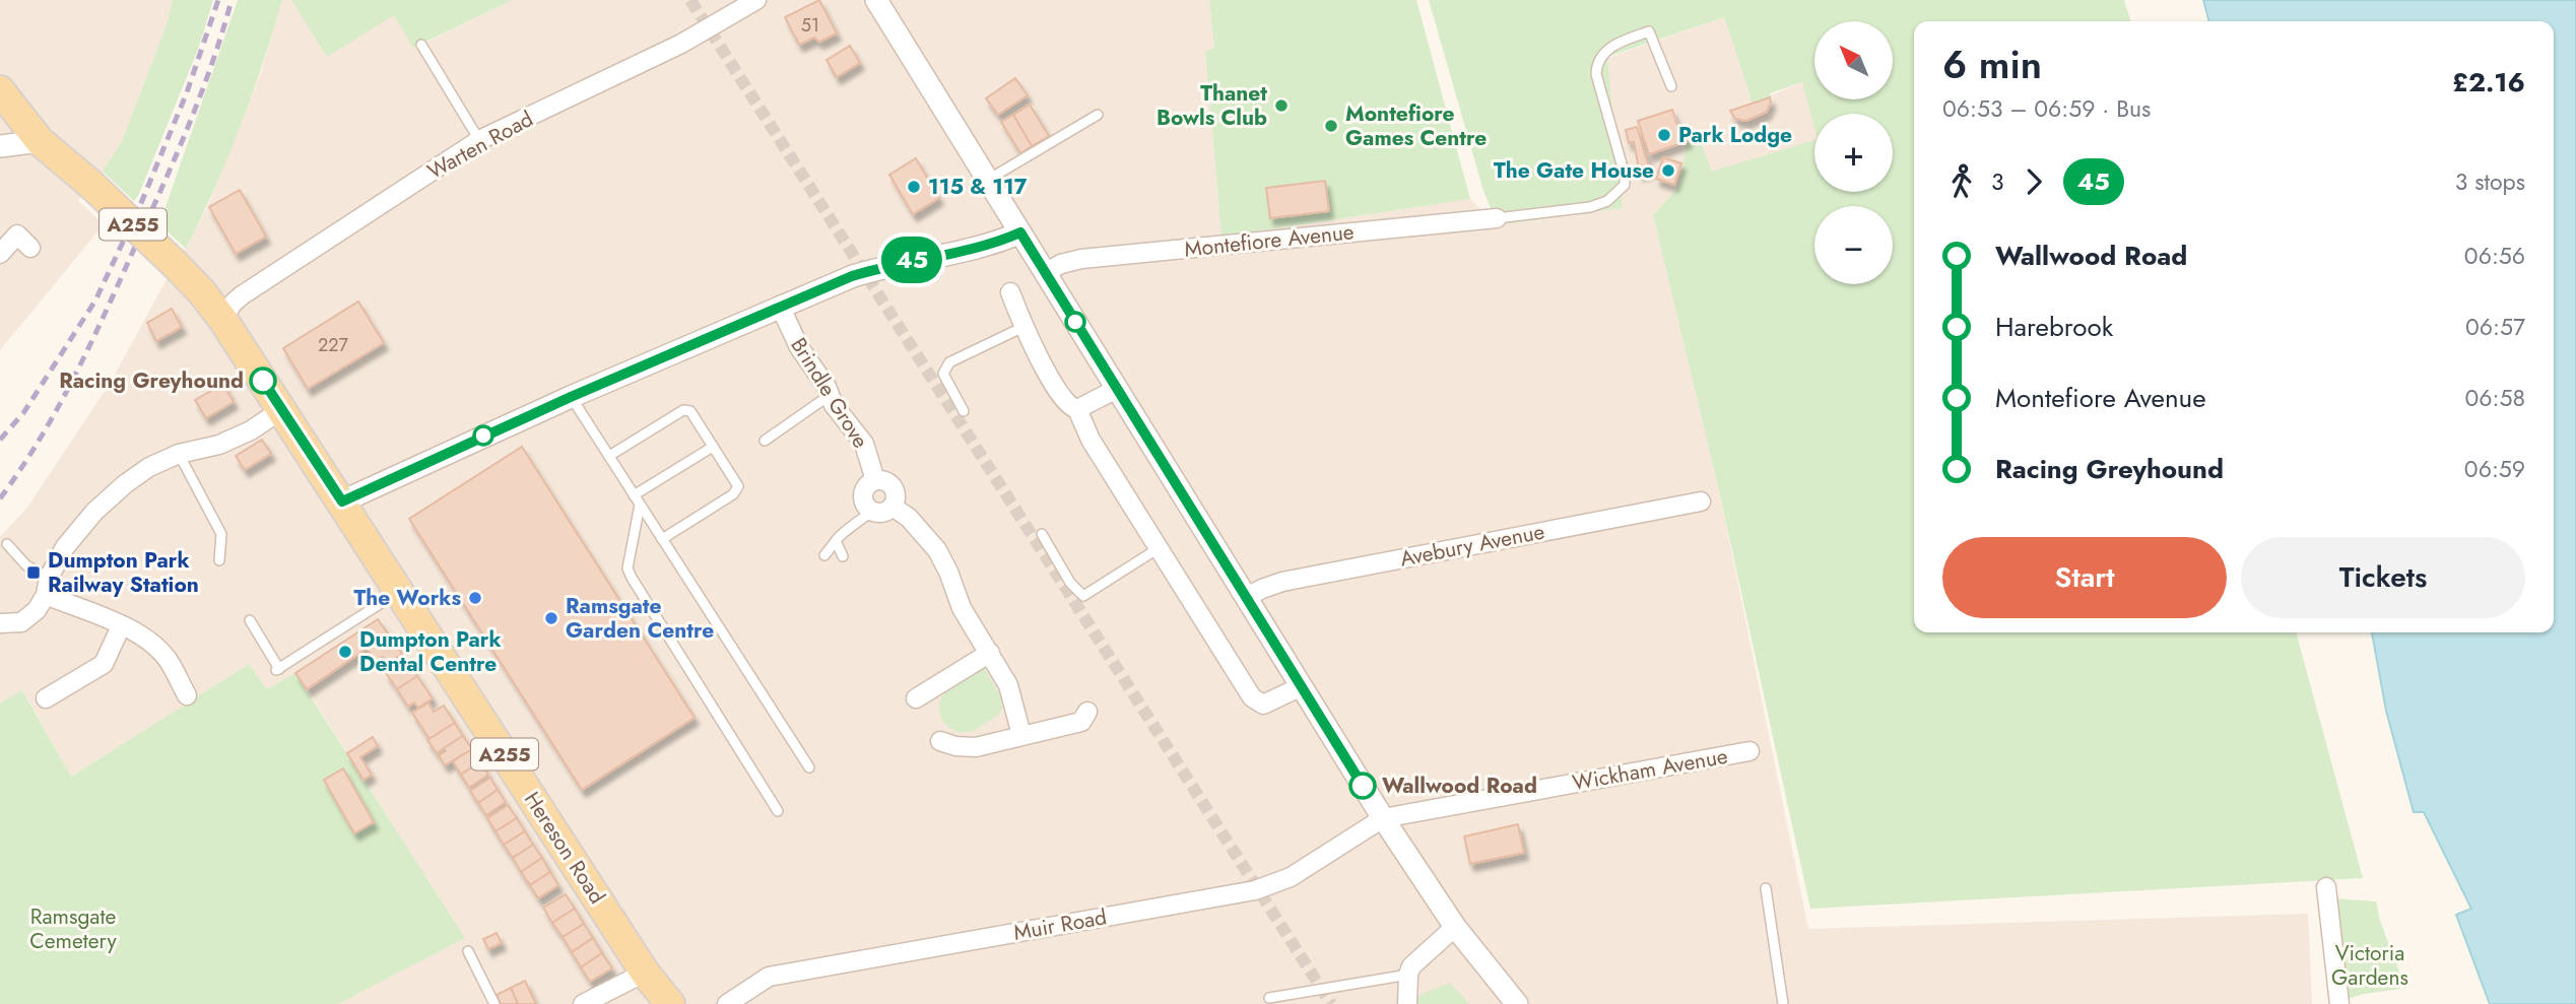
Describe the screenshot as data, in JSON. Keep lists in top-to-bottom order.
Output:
{
  "streets": {
    "main road": ["A255", "Hereson Road"],
    "street": [
      "Warten Road",
      "Montefiore Avenue",
      "Brindle Grove",
      "Avebury Avenue",
      "Wickham Avenue",
      "Muir Road"
    ]
  },
  "crossings": [
    ["Warten Road", "Hereson Road"],
    ["A255", "Hereson Road"],
    ["Wickham Avenue", "Muir Road"]
  ],
  "parks": ["Ramsgate Cemetery", "Victoria Gardens"],
  "places": {
    "other": [
      "Thanet Bowls Club",
      "Montefiore Games Centre",
      "Park Lodge",
      "The Gate House",
      "115 & 117",
      "Racing Greyhound",
      "The Works",
      "Ramsgate Garden Centre",
      "Dumpton Park Dental Centre",
      "Wallwood Road"
    ],
    "transit": ["Dumpton Park Railway Station"]
  },
  "lines": ["bus line 45"],
  "house_numbers": ["51", "227"],
  "north": "top left",
  "page": {
    "on_map": "45",
    "map_buttons": ["+", "−"],
    "heading": ["6 min", "06:53 – 06:59 · Bus", "£2.16"],
    "legs": ["3", "45", "3 stops"],
    "list": [
      {
        "name": "Wallwood Road",
        "value": "06:56"
      },
      {
        "name": "Harebrook",
        "value": "06:57"
      },
      {
        "name": "Montefiore Avenue",
        "value": "06:58"
      },
      {
        "name": "Racing Greyhound",
        "value": "06:59"
      }
    ],
    "buttons": ["Start", "Tickets"]
  }
}
